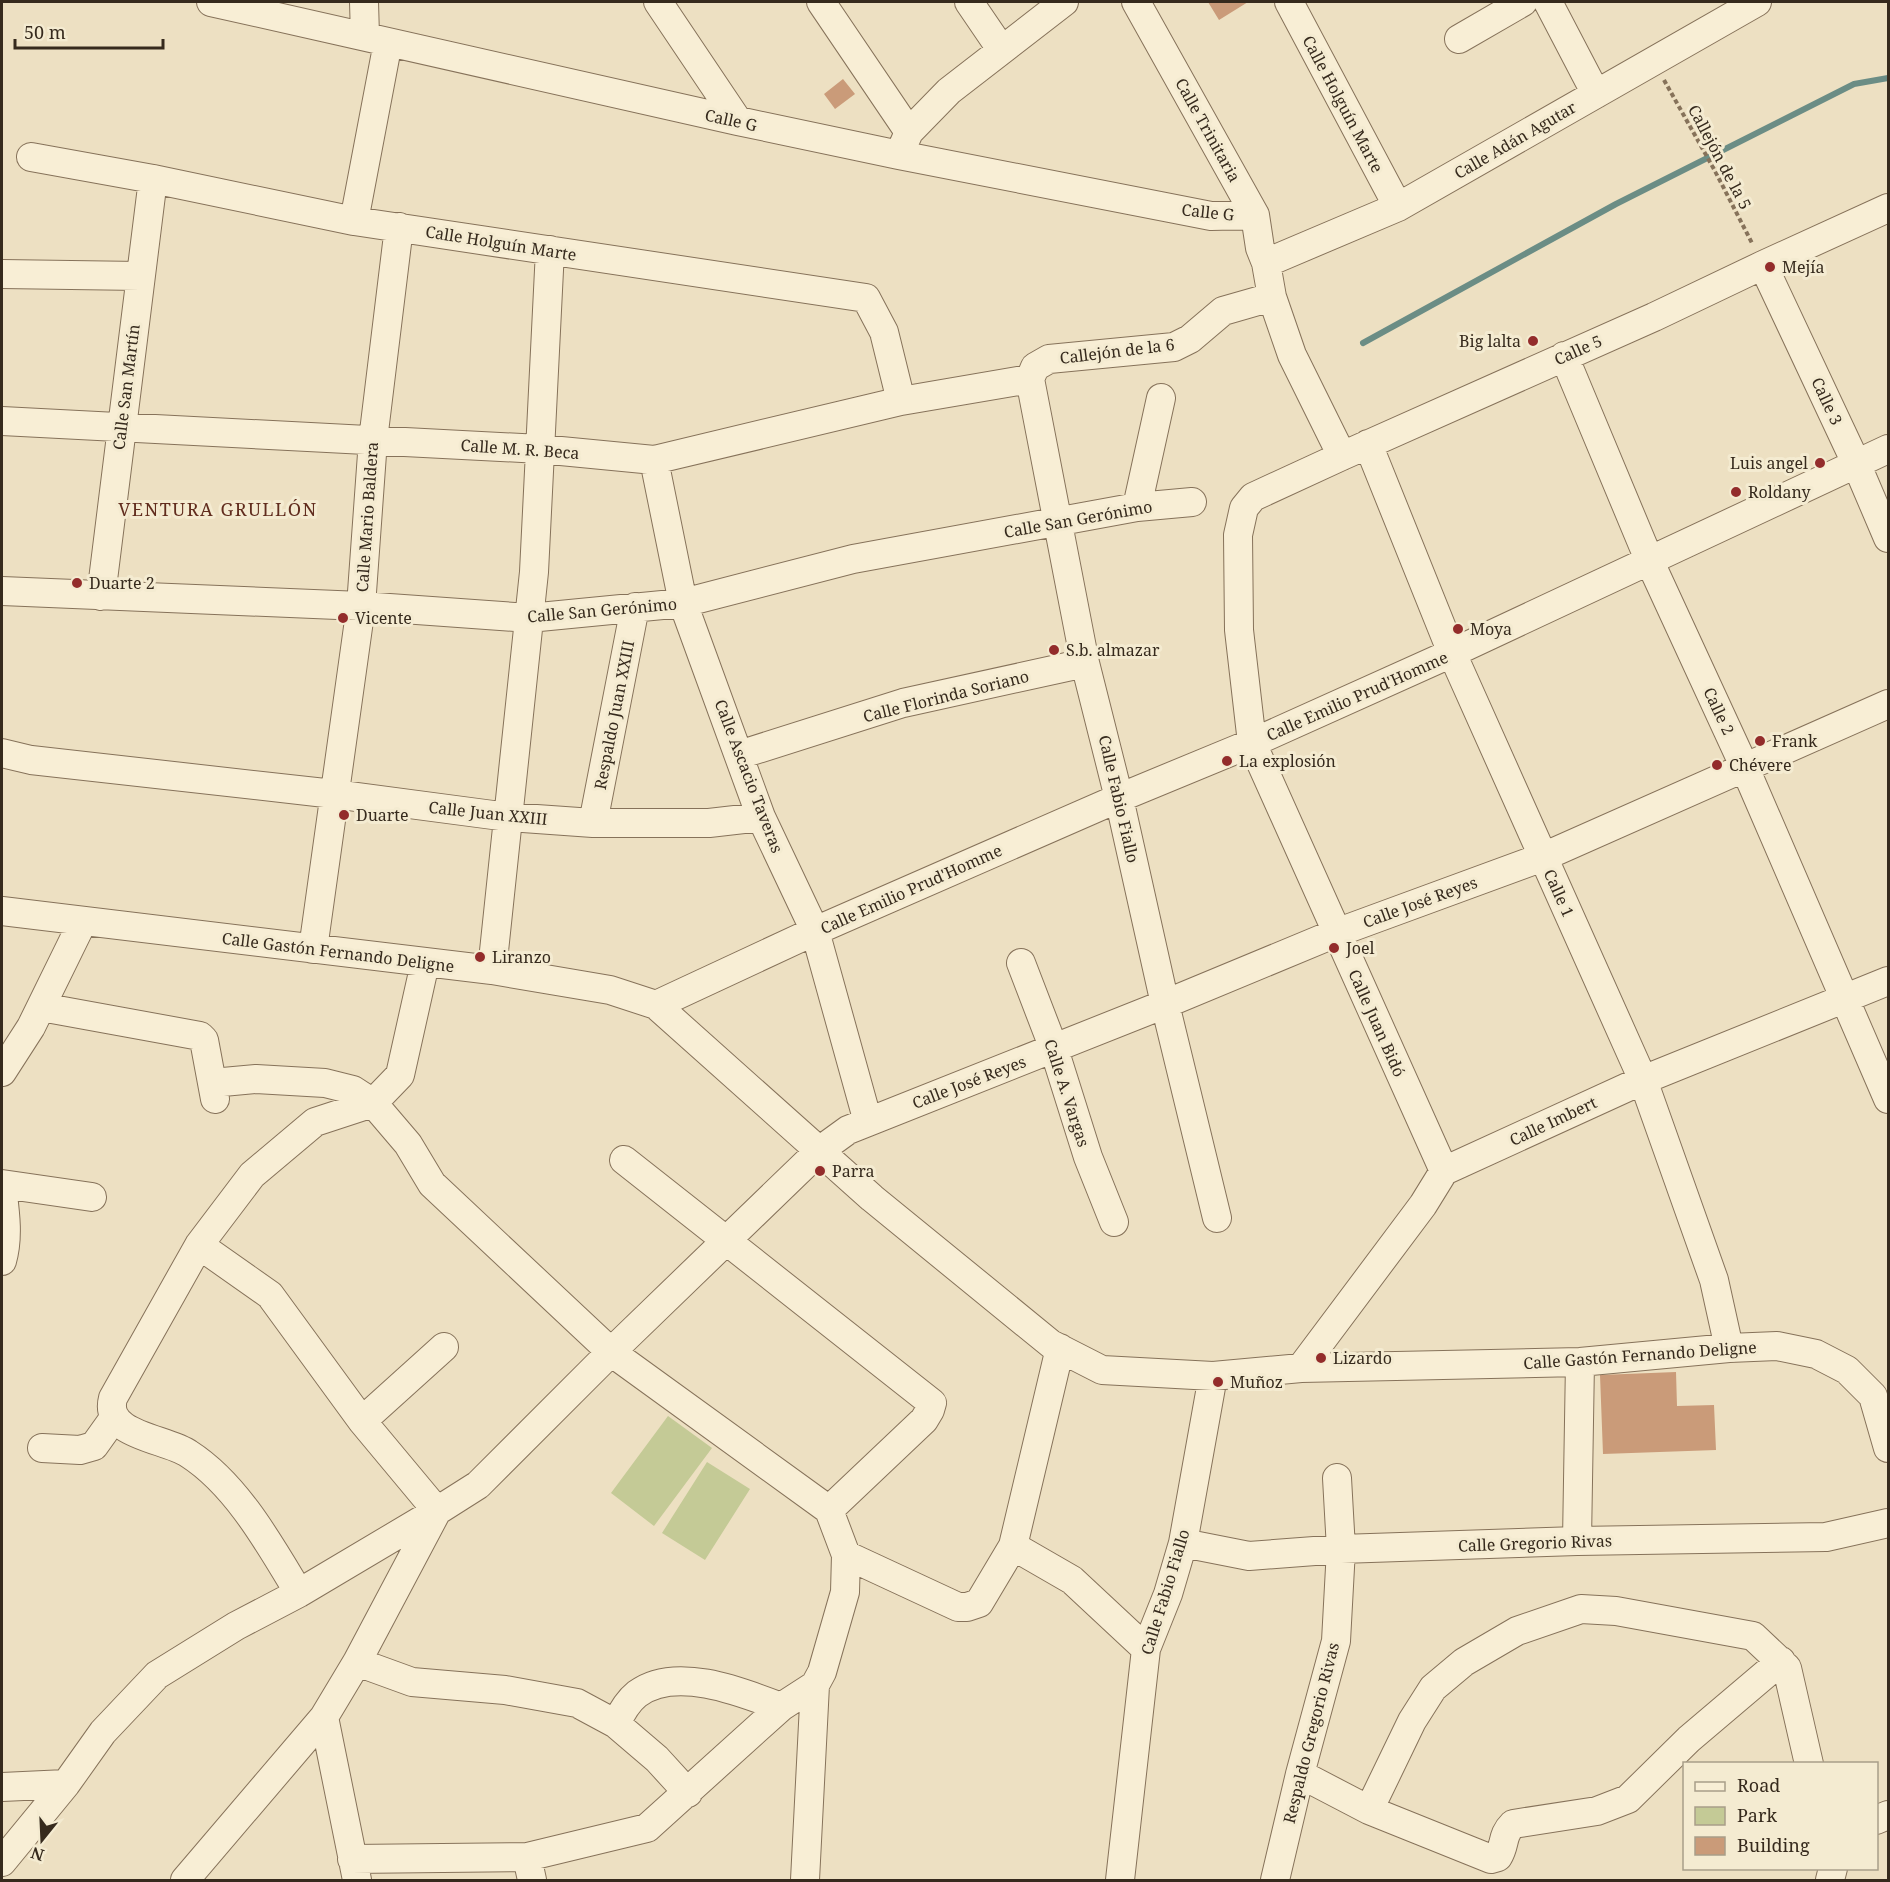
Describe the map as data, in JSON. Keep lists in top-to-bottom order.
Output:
{
  "streets": {
    "street": [
      "Calle Holguín Marte",
      "Calle G",
      "Calle Trinitaria",
      "Calle Adán Agutar",
      "Calle 5",
      "Callejón de la 6",
      "Calle San Martín",
      "Calle 3",
      "Calle M. R. Beca",
      "Calle Mario Baldera",
      "Calle San Gerónimo",
      "Calle Florinda Soriano",
      "Calle Emilio Prud'Homme",
      "Calle 2",
      "Respaldo Juan XXIII",
      "Calle Ascacio Taveras",
      "Calle Fabio Fiallo",
      "Calle Juan XXIII",
      "Calle 1",
      "Calle José Reyes",
      "Calle Gastón Fernando Deligne",
      "Calle Juan Bidó",
      "Calle A. Vargas",
      "Calle Imbert",
      "Calle Gregorio Rivas",
      "Respaldo Gregorio Rivas"
    ],
    "path": ["Callejón de la 5"]
  },
  "crossings": [
    ["Calle Holguín Marte", "Calle Adán Agutar"],
    ["Calle Holguín Marte", "Calle San Martín"],
    ["Calle Holguín Marte", "Calle M. R. Beca"],
    ["Calle Holguín Marte", "Calle Mario Baldera"],
    ["Calle G", "Calle Trinitaria"],
    ["Calle Trinitaria", "Calle Adán Agutar"],
    ["Calle Trinitaria", "Calle 5"],
    ["Calle Trinitaria", "Callejón de la 6"],
    ["Calle Adán Agutar", "Callejón de la 5"],
    ["Callejón de la 5", "Calle 5"],
    ["Callejón de la 5", "Calle 3"],
    ["Calle 5", "Calle 3"],
    ["Calle 5", "Calle Emilio Prud'Homme"],
    ["Calle 5", "Calle 2"],
    ["Calle 5", "Calle 1"],
    ["Calle 5", "Calle Juan Bidó"],
    ["Callejón de la 6", "Calle M. R. Beca"],
    ["Callejón de la 6", "Calle Fabio Fiallo"],
    ["Calle San Martín", "Calle M. R. Beca"],
    ["Calle San Martín", "Calle San Gerónimo"],
    ["Calle 3", "Calle Emilio Prud'Homme"],
    ["Calle M. R. Beca", "Calle Mario Baldera"],
    ["Calle M. R. Beca", "Calle Ascacio Taveras"],
    ["Calle M. R. Beca", "Calle Fabio Fiallo"],
    ["Calle Mario Baldera", "Calle San Gerónimo"],
    ["Calle Mario Baldera", "Calle Juan XXIII"],
    ["Calle Mario Baldera", "Calle Gastón Fernando Deligne"],
    ["Calle San Gerónimo", "Respaldo Juan XXIII"],
    ["Calle San Gerónimo", "Calle Ascacio Taveras"],
    ["Calle San Gerónimo", "Calle Fabio Fiallo"],
    ["Calle Florinda Soriano", "Calle Ascacio Taveras"],
    ["Calle Florinda Soriano", "Calle Fabio Fiallo"],
    ["Calle Emilio Prud'Homme", "Calle 2"],
    ["Calle Emilio Prud'Homme", "Calle Ascacio Taveras"],
    ["Calle Emilio Prud'Homme", "Calle Fabio Fiallo"],
    ["Calle Emilio Prud'Homme", "Calle 1"],
    ["Calle Emilio Prud'Homme", "Calle Gastón Fernando Deligne"],
    ["Calle Emilio Prud'Homme", "Calle Juan Bidó"],
    ["Calle 2", "Calle José Reyes"],
    ["Calle 2", "Calle Imbert"],
    ["Respaldo Juan XXIII", "Calle Juan XXIII"],
    ["Calle Ascacio Taveras", "Calle Juan XXIII"],
    ["Calle Ascacio Taveras", "Calle José Reyes"],
    ["Calle Fabio Fiallo", "Calle José Reyes"],
    ["Calle Fabio Fiallo", "Calle Gastón Fernando Deligne"],
    ["Calle Fabio Fiallo", "Calle Gregorio Rivas"],
    ["Calle 1", "Calle José Reyes"],
    ["Calle 1", "Calle Gastón Fernando Deligne"],
    ["Calle 1", "Calle Imbert"],
    ["Calle José Reyes", "Calle Gastón Fernando Deligne"],
    ["Calle José Reyes", "Calle Juan Bidó"],
    ["Calle José Reyes", "Calle A. Vargas"],
    ["Calle Juan Bidó", "Calle Imbert"],
    ["Calle Gregorio Rivas", "Respaldo Gregorio Rivas"]
  ],
  "districts": ["VENTURA GRULLÓN"],
  "places": [
    "Mejía",
    "Big lalta",
    "Luis angel",
    "Roldany",
    "Duarte 2",
    "Vicente",
    "Moya",
    "S.b. almazar",
    "Frank",
    "La explosión",
    "Chévere",
    "Duarte",
    "Joel",
    "Liranzo",
    "Parra",
    "Lizardo",
    "Muñoz"
  ],
  "legend": ["Road", "Park", "Building"],
  "scale_bar": "50 m",
  "north": "bottom"
}
